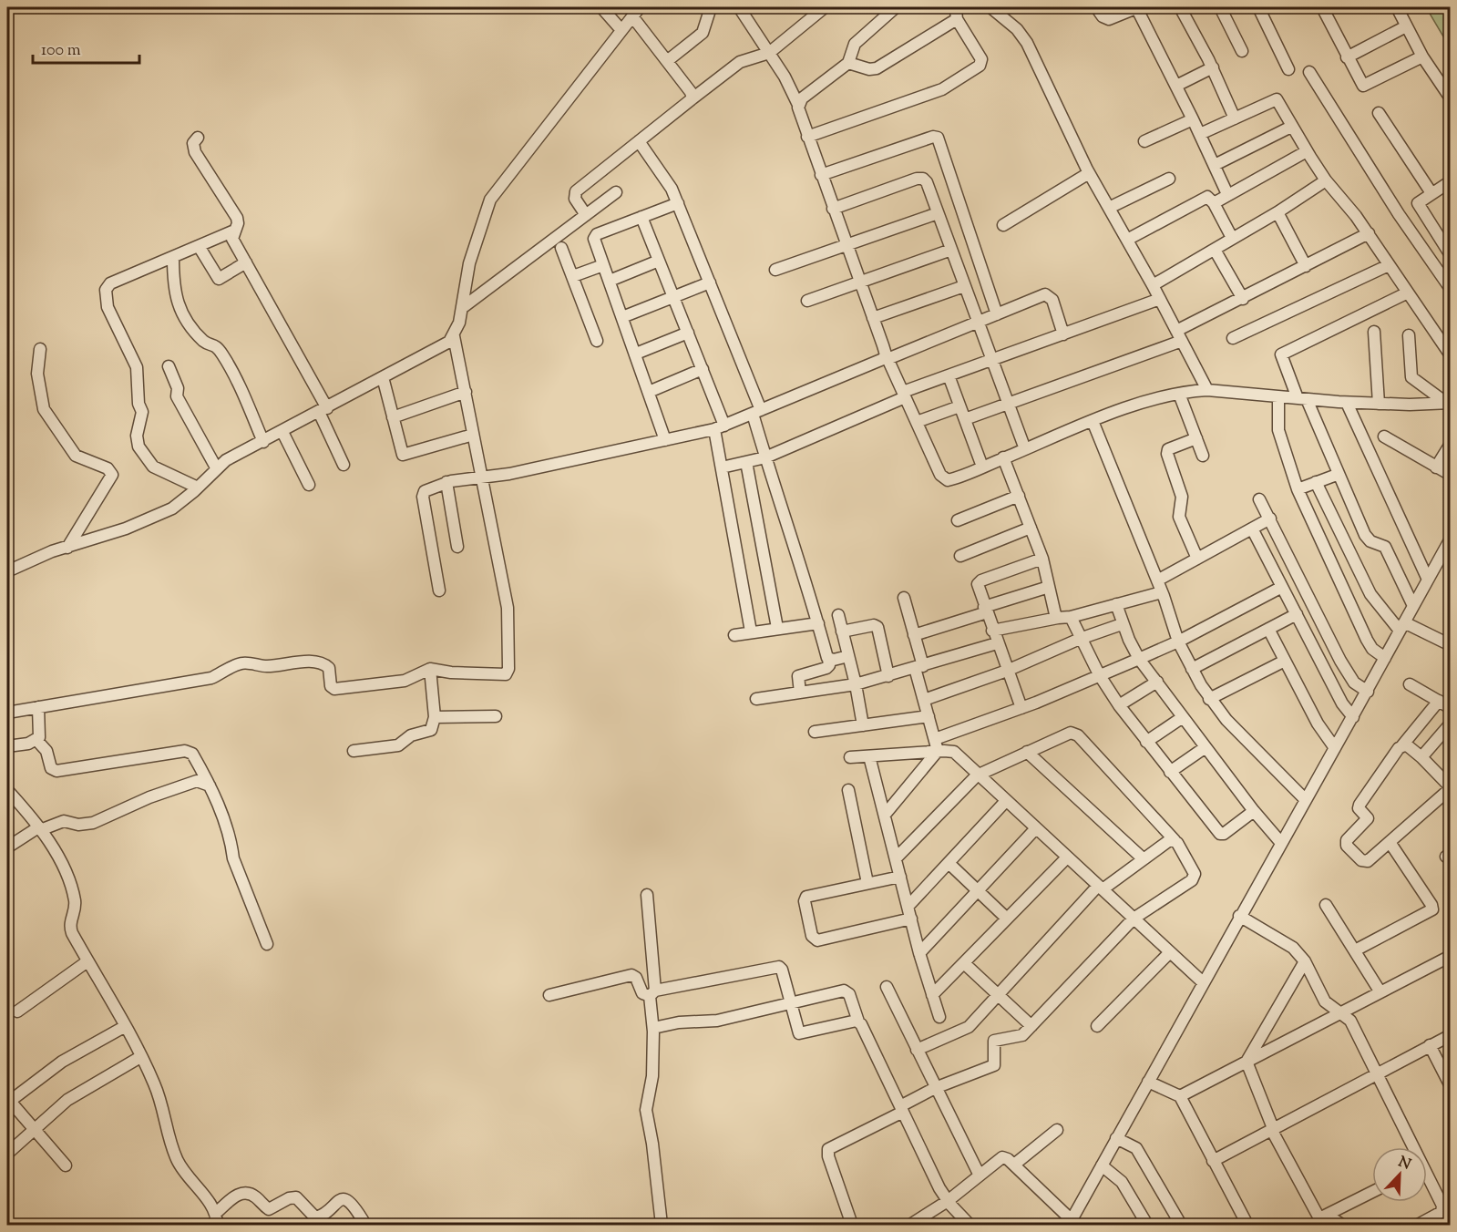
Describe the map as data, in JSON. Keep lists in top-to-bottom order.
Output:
{
  "scale_bar": "100 m",
  "north": "top right"
}
